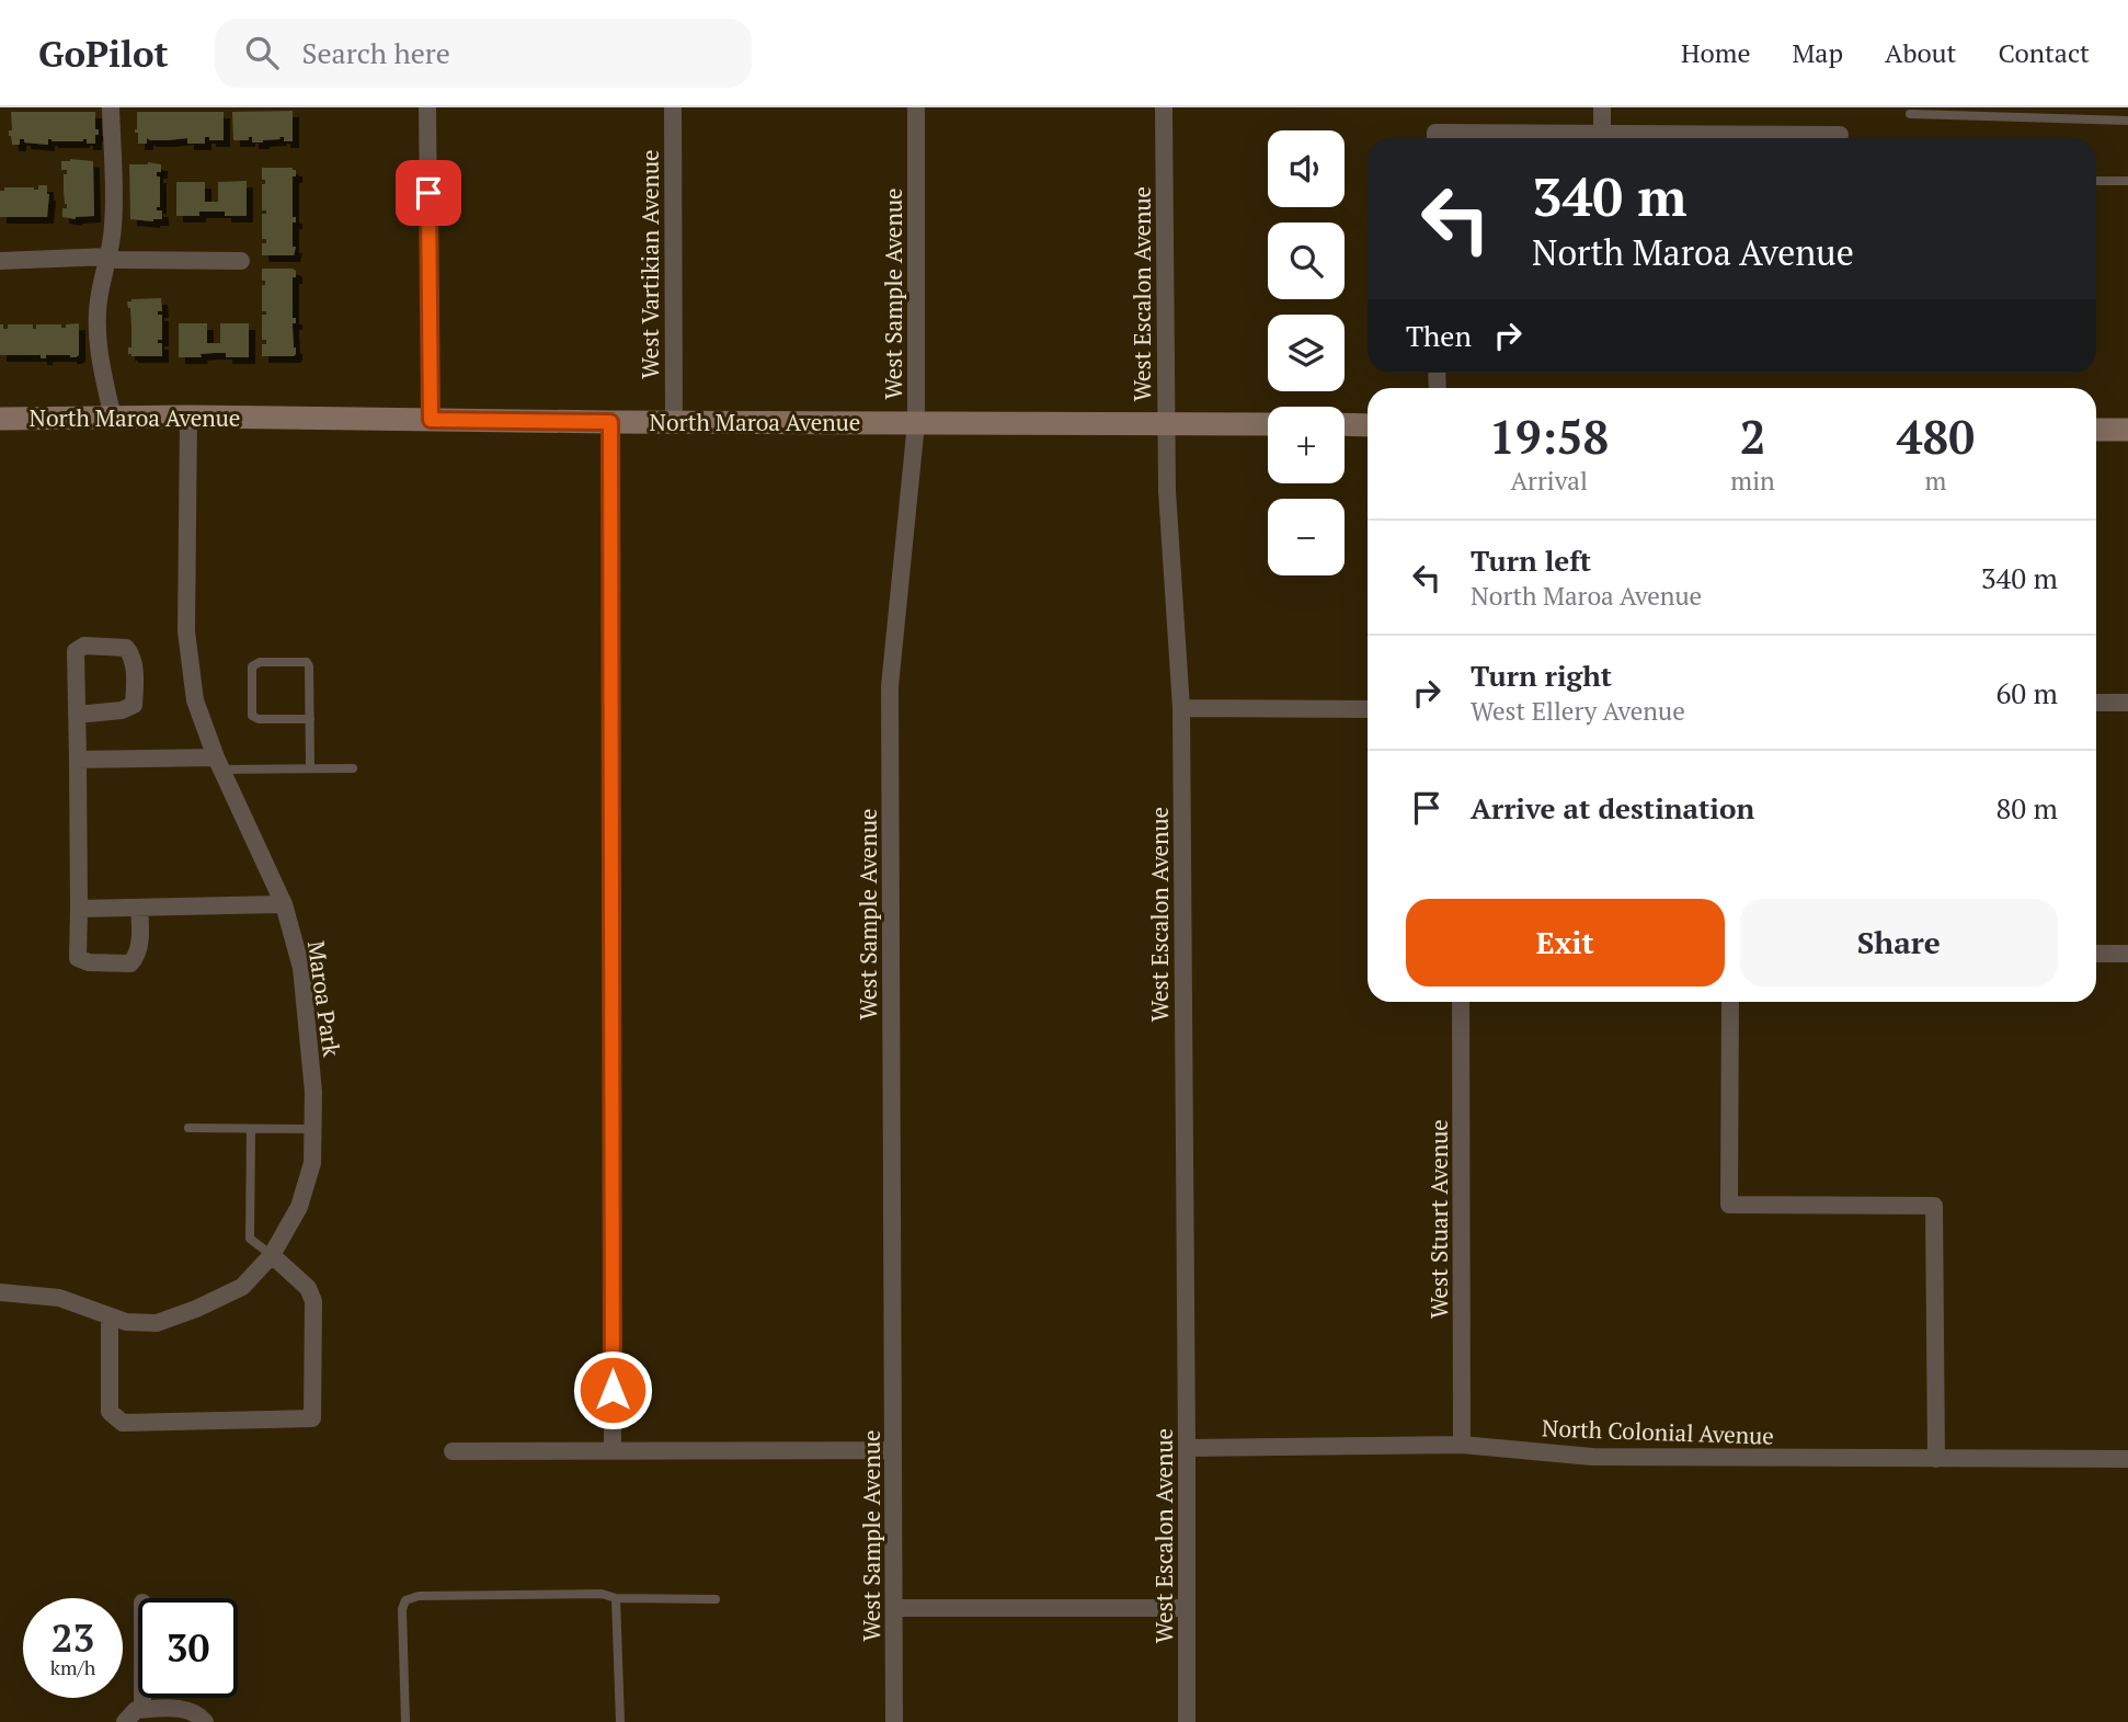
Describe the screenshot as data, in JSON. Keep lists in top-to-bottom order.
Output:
{
  "streets": {
    "main road": ["North Maroa Avenue"],
    "street": [
      "West Vartikian Avenue",
      "West Sample Avenue",
      "West Escalon Avenue",
      "Maroa Park",
      "West Stuart Avenue",
      "North Colonial Avenue"
    ]
  },
  "crossings": [
    ["West Vartikian Avenue", "North Maroa Avenue"],
    ["West Sample Avenue", "North Maroa Avenue"],
    ["West Escalon Avenue", "North Maroa Avenue"],
    ["West Escalon Avenue", "North Colonial Avenue"],
    ["North Maroa Avenue", "Maroa Park"],
    ["West Stuart Avenue", "North Colonial Avenue"]
  ],
  "page": {
    "header": "GoPilot",
    "search": "Search here",
    "nav": [
      "Home",
      "Map",
      "About",
      "Contact"
    ],
    "map_buttons": ["+", "−"],
    "turn": ["340 m", "North Maroa Avenue"],
    "then": "Then",
    "eta": [
      "19:58",
      "Arrival",
      "2",
      "min",
      "480",
      "m"
    ],
    "list": [
      {
        "name": "Turn left",
        "note": "North Maroa Avenue",
        "value": "340 m"
      },
      {
        "name": "Turn right",
        "note": "West Ellery Avenue",
        "value": "60 m"
      },
      {
        "name": "Arrive at destination",
        "value": "80 m"
      }
    ],
    "buttons": ["Exit", "Share"],
    "speed": "23 km/h",
    "limit": "30"
  }
}
